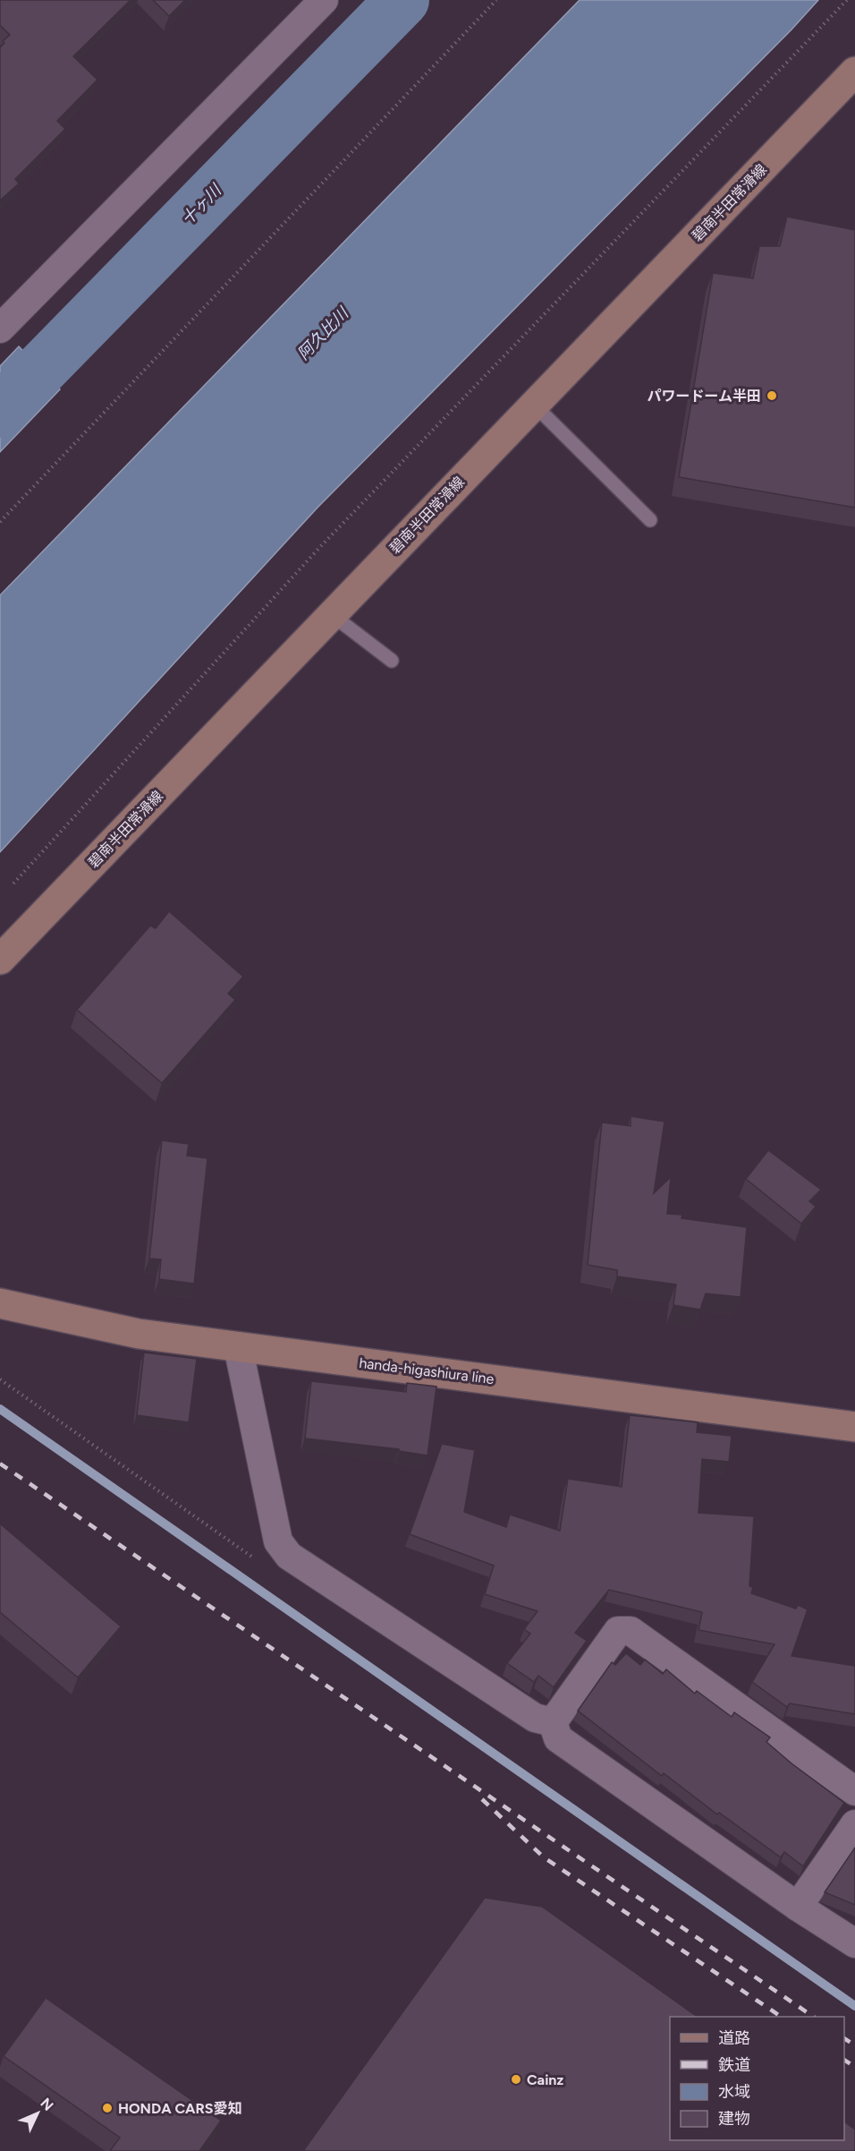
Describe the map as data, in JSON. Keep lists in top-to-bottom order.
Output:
{
  "streets": {
    "main road": ["碧南半田常滑線", "handa-higashiura line"]
  },
  "water": ["十ヶ川", "阿久比川"],
  "places": ["パワードーム半田", "Cainz", "HONDA CARS愛知"],
  "legend": [
    "道路",
    "鉄道",
    "水域",
    "建物"
  ],
  "north": "top right"
}
